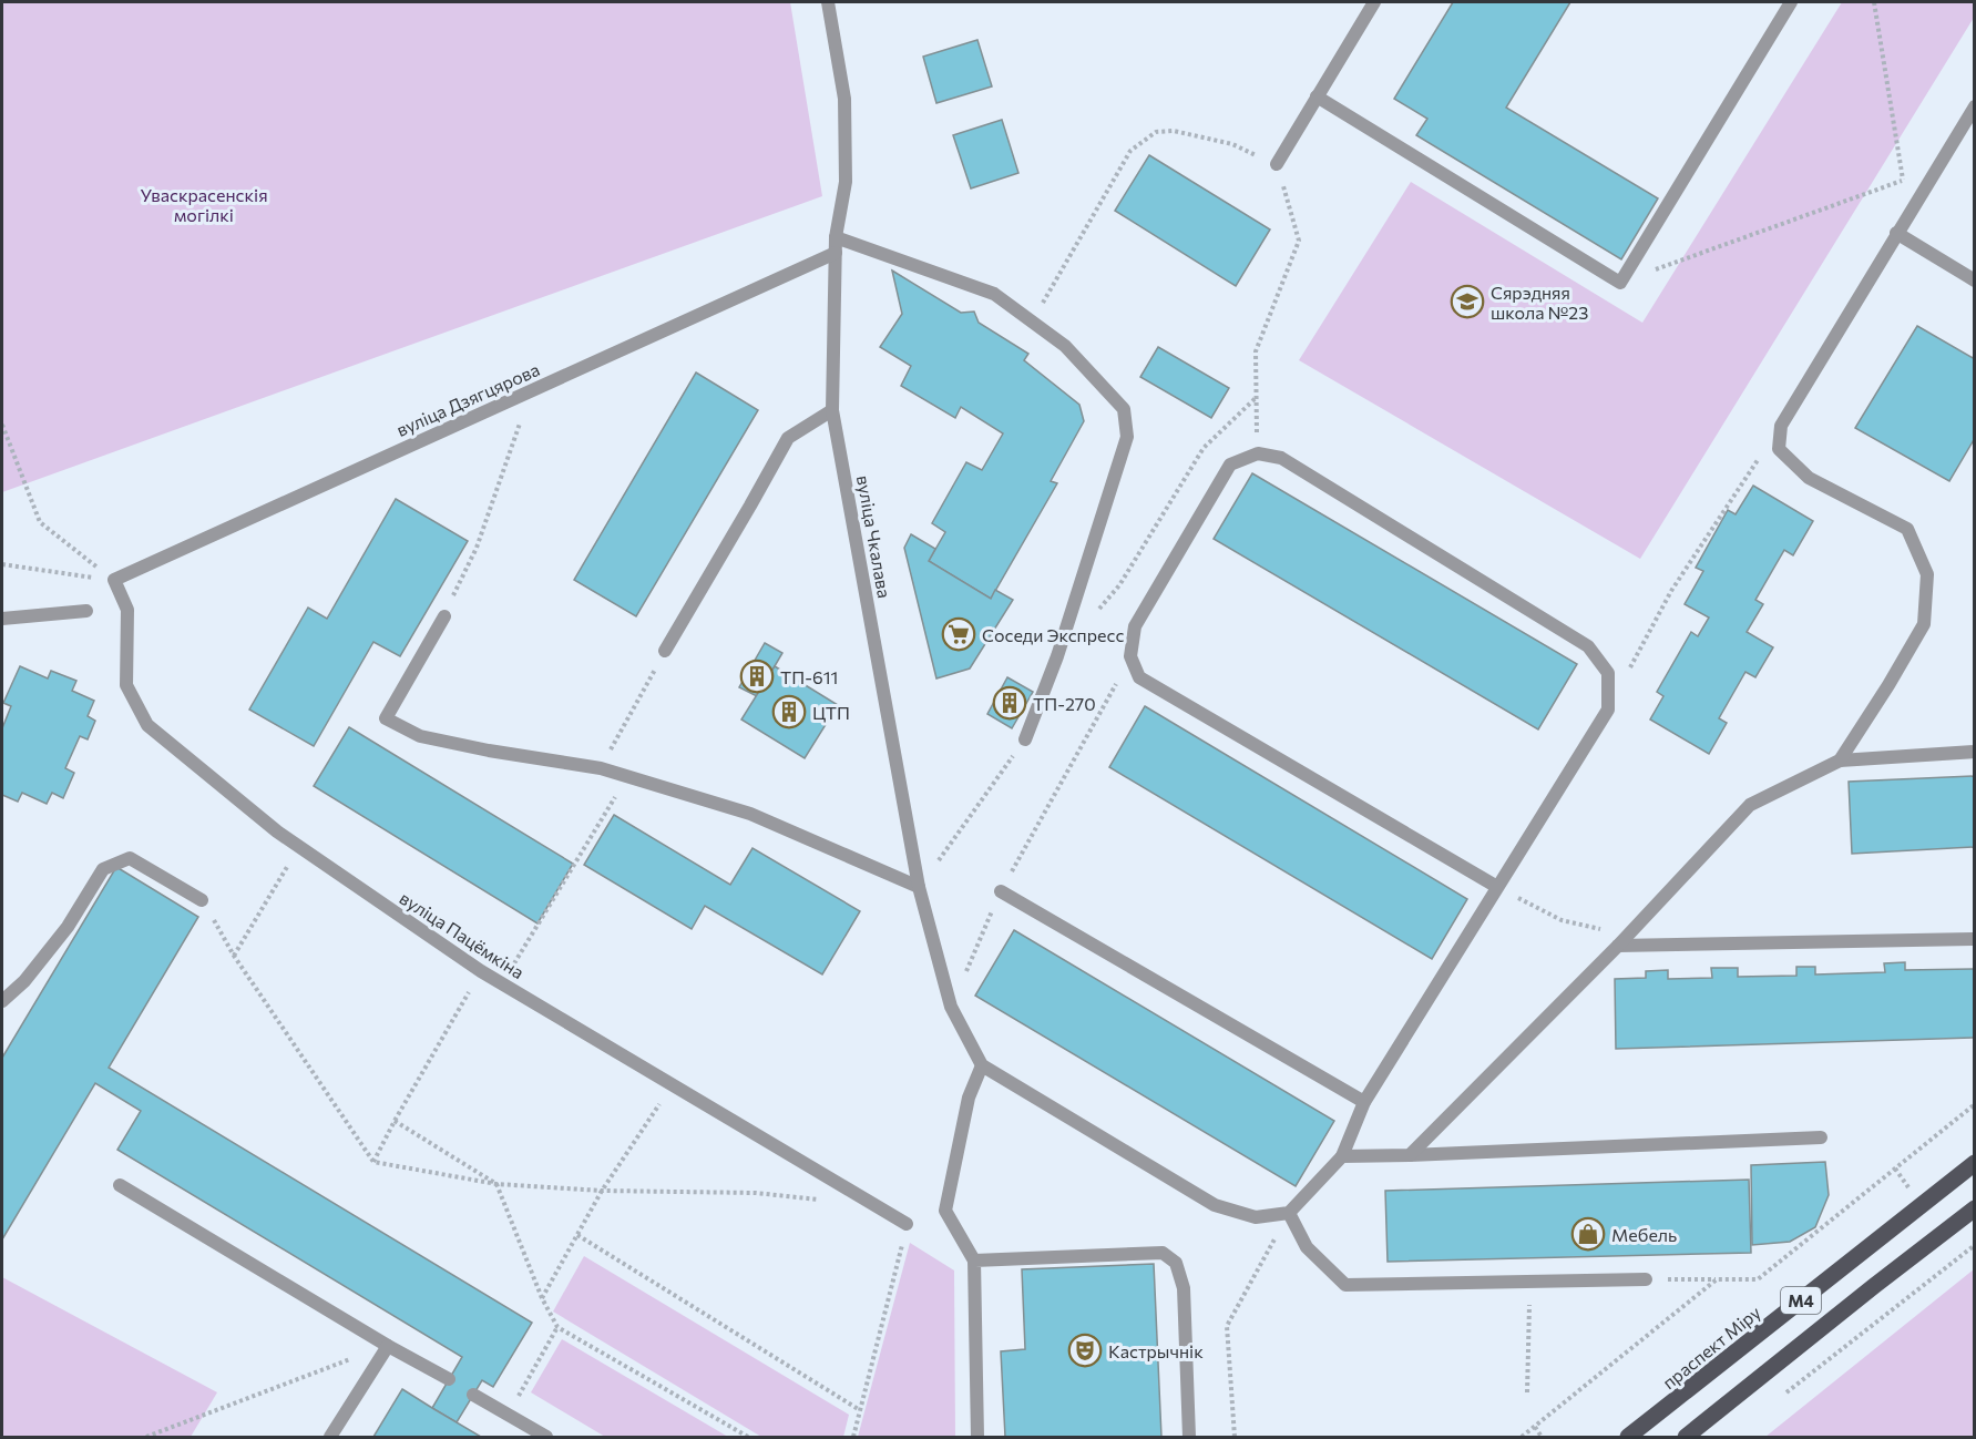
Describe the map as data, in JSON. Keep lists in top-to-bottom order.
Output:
{
  "streets": {
    "main road": ["М4", "праспект Міру"],
    "street": ["вуліца Дзягцярова", "вуліца Чкалава", "вуліца Пацёмкіна"]
  },
  "crossings": [
    ["вуліца Дзягцярова", "вуліца Чкалава"],
    ["вуліца Дзягцярова", "вуліца Пацёмкіна"]
  ],
  "parks": ["Уваскрасенскія могілкі"],
  "places": {
    "school or university": ["Сярэдняя школа №23"],
    "supermarket": ["Соседи Экспресс"],
    "building": ["ТП-611", "ТП-270", "ЦТП"],
    "shop": ["Мебель"],
    "theatre": ["Кастрычнік"]
  }
}
